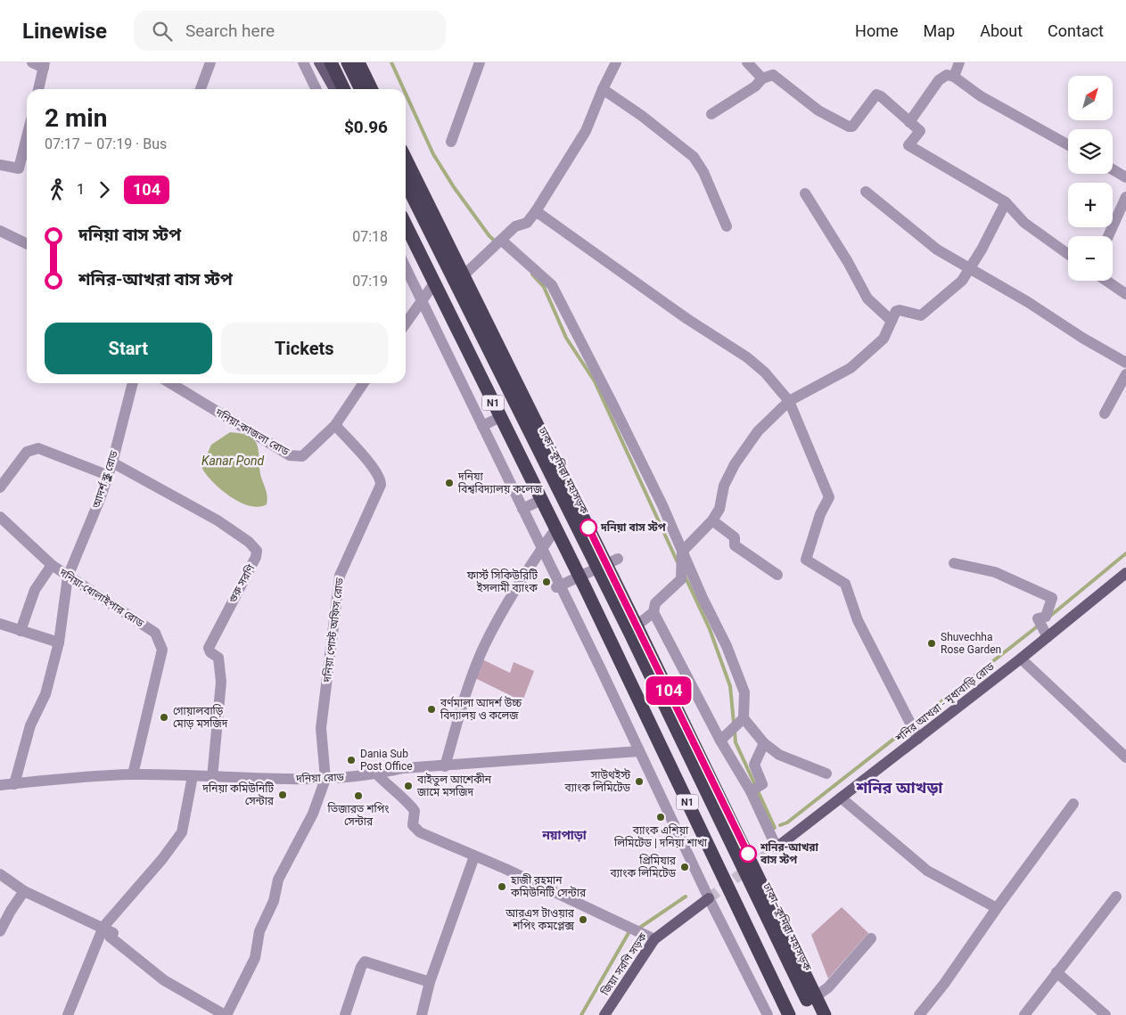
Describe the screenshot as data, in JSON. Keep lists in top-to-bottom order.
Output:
{
  "streets": {
    "highway": ["N1", "ঢাকা–কুমিল্লা মহাসড়ক"],
    "main road": ["শনির আখরা - মৃধাবাড়ি রোড", "জিয়া সরণি সড়ক"],
    "street": [
      "দনিয়া-কাজলা রোড",
      "আদর্শ স্কুল রোড",
      "গুরু সরণি",
      "দনিয়া-ধোলাইপার রোড",
      "দনিয়া পোস্ট অফিস রোড",
      "দনিয়া রোড"
    ]
  },
  "crossings": [
    ["দনিয়া-কাজলা রোড", "দনিয়া পোস্ট অফিস রোড"],
    ["আদর্শ স্কুল রোড", "গুরু সরণি"],
    ["আদর্শ স্কুল রোড", "দনিয়া-ধোলাইপার রোড"],
    ["আদর্শ স্কুল রোড", "দনিয়া রোড"],
    ["গুরু সরণি", "দনিয়া রোড"],
    ["দনিয়া-ধোলাইপার রোড", "দনিয়া রোড"],
    ["দনিয়া পোস্ট অফিস রোড", "দনিয়া রোড"]
  ],
  "districts": ["শনির আখড়া", "নয়াপাড়া"],
  "water": ["Kanar Pond"],
  "places": [
    "দনিয়া বিশ্ববিদ্যালয় কলেজ",
    "দনিয়া বাস স্টপ",
    "ফার্স্ট সিকিউরিটি ইসলামী ব্যাংক",
    "Shuvechha Rose Garden",
    "বর্ণমালা আদর্শ উচ্চ বিদ্যালয় ও কলেজ",
    "গোয়ালবাড়ি মোড় মসজিদ",
    "Dania Sub Post Office",
    "সাউথইস্ট ব্যাংক লিমিটেড",
    "বাইতুল আশেকীন জামে মসজিদ",
    "দনিয়া কমিউনিটি সেন্টার",
    "তিজারত শপিং সেন্টার",
    "ব্যাংক এশিয়া লিমিটেড | দনিয়া শাখা",
    "শনির-আখরা বাস স্টপ",
    "প্রিমিয়ার ব্যাংক লিমিটেড",
    "হাজী রহমান কমিউনিটি সেন্টার",
    "আরএস টাওয়ার শপিং কমপ্লেক্স"
  ],
  "lines": ["bus line 104"],
  "north": "top right",
  "page": {
    "header": "Linewise",
    "search": "Search here",
    "nav": [
      "Home",
      "Map",
      "About",
      "Contact"
    ],
    "on_map": "104",
    "map_buttons": ["+", "−"],
    "heading": ["2 min", "07:17 – 07:19 · Bus", "$0.96"],
    "legs": ["1", "104"],
    "list": [
      {
        "name": "দনিয়া বাস স্টপ",
        "value": "07:18"
      },
      {
        "name": "শনির-আখরা বাস স্টপ",
        "value": "07:19"
      }
    ],
    "buttons": ["Start", "Tickets"]
  }
}
